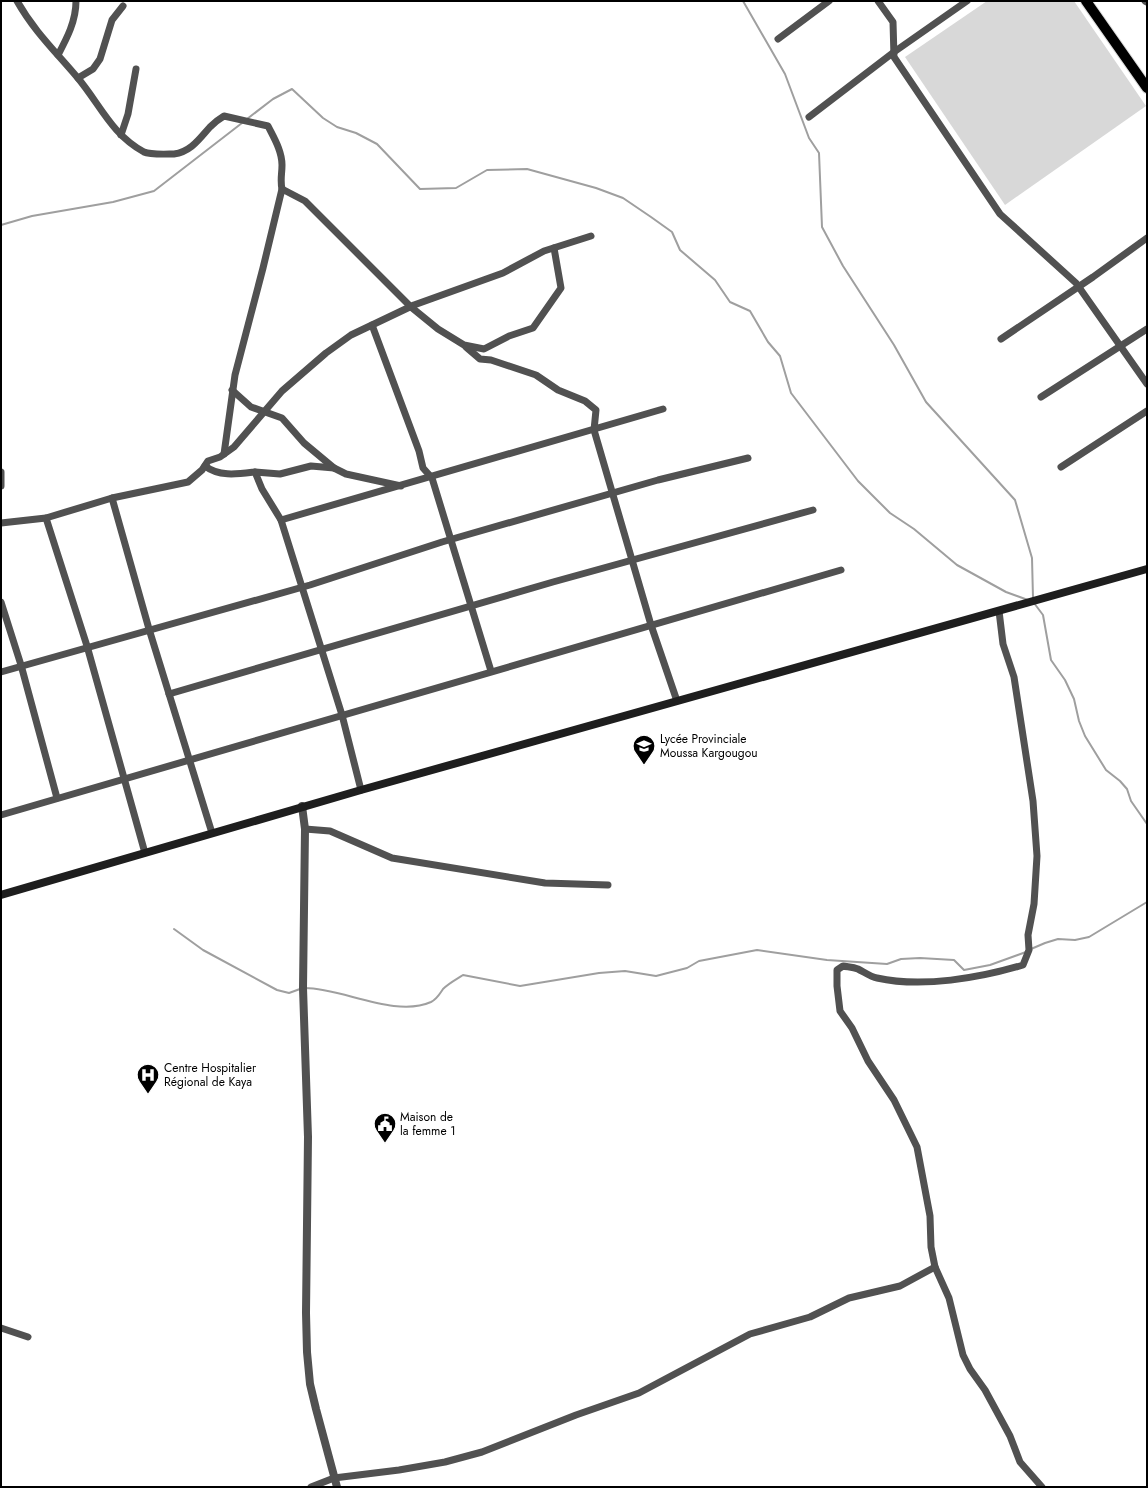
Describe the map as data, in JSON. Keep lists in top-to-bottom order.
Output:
{
  "places": {
    "school or university": ["Lycée Provinciale Moussa Kargougou"],
    "hospital": ["Centre Hospitalier Régional de Kaya"],
    "public building": ["Maison de la femme 1"]
  }
}
